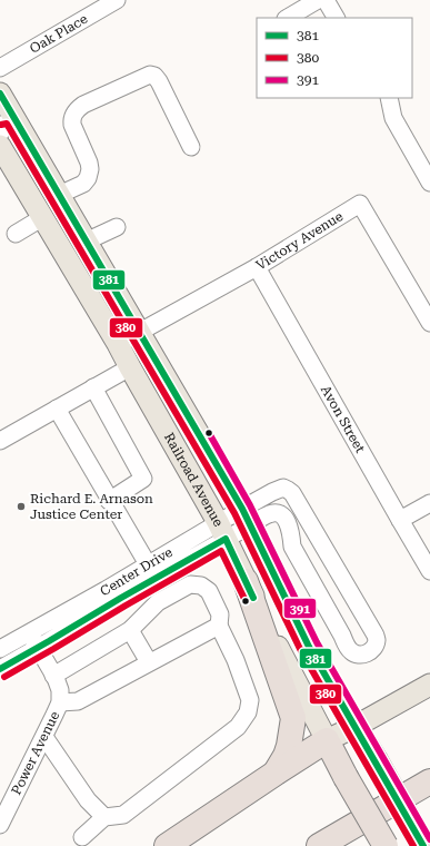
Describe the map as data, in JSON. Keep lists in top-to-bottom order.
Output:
{
  "streets": {
    "highway": ["Railroad Avenue"],
    "street": [
      "Oak Place",
      "Victory Avenue",
      "Avon Street",
      "Center Drive",
      "Power Avenue"
    ]
  },
  "crossings": [
    ["Victory Avenue", "Avon Street"],
    ["Victory Avenue", "Railroad Avenue"],
    ["Railroad Avenue", "Center Drive"],
    ["Center Drive", "Power Avenue"]
  ],
  "places": ["Richard E. Arnason Justice Center"],
  "lines": ["transit line 381", "transit line 380", "transit line 391"],
  "legend": ["381", "380", "391"]
}
